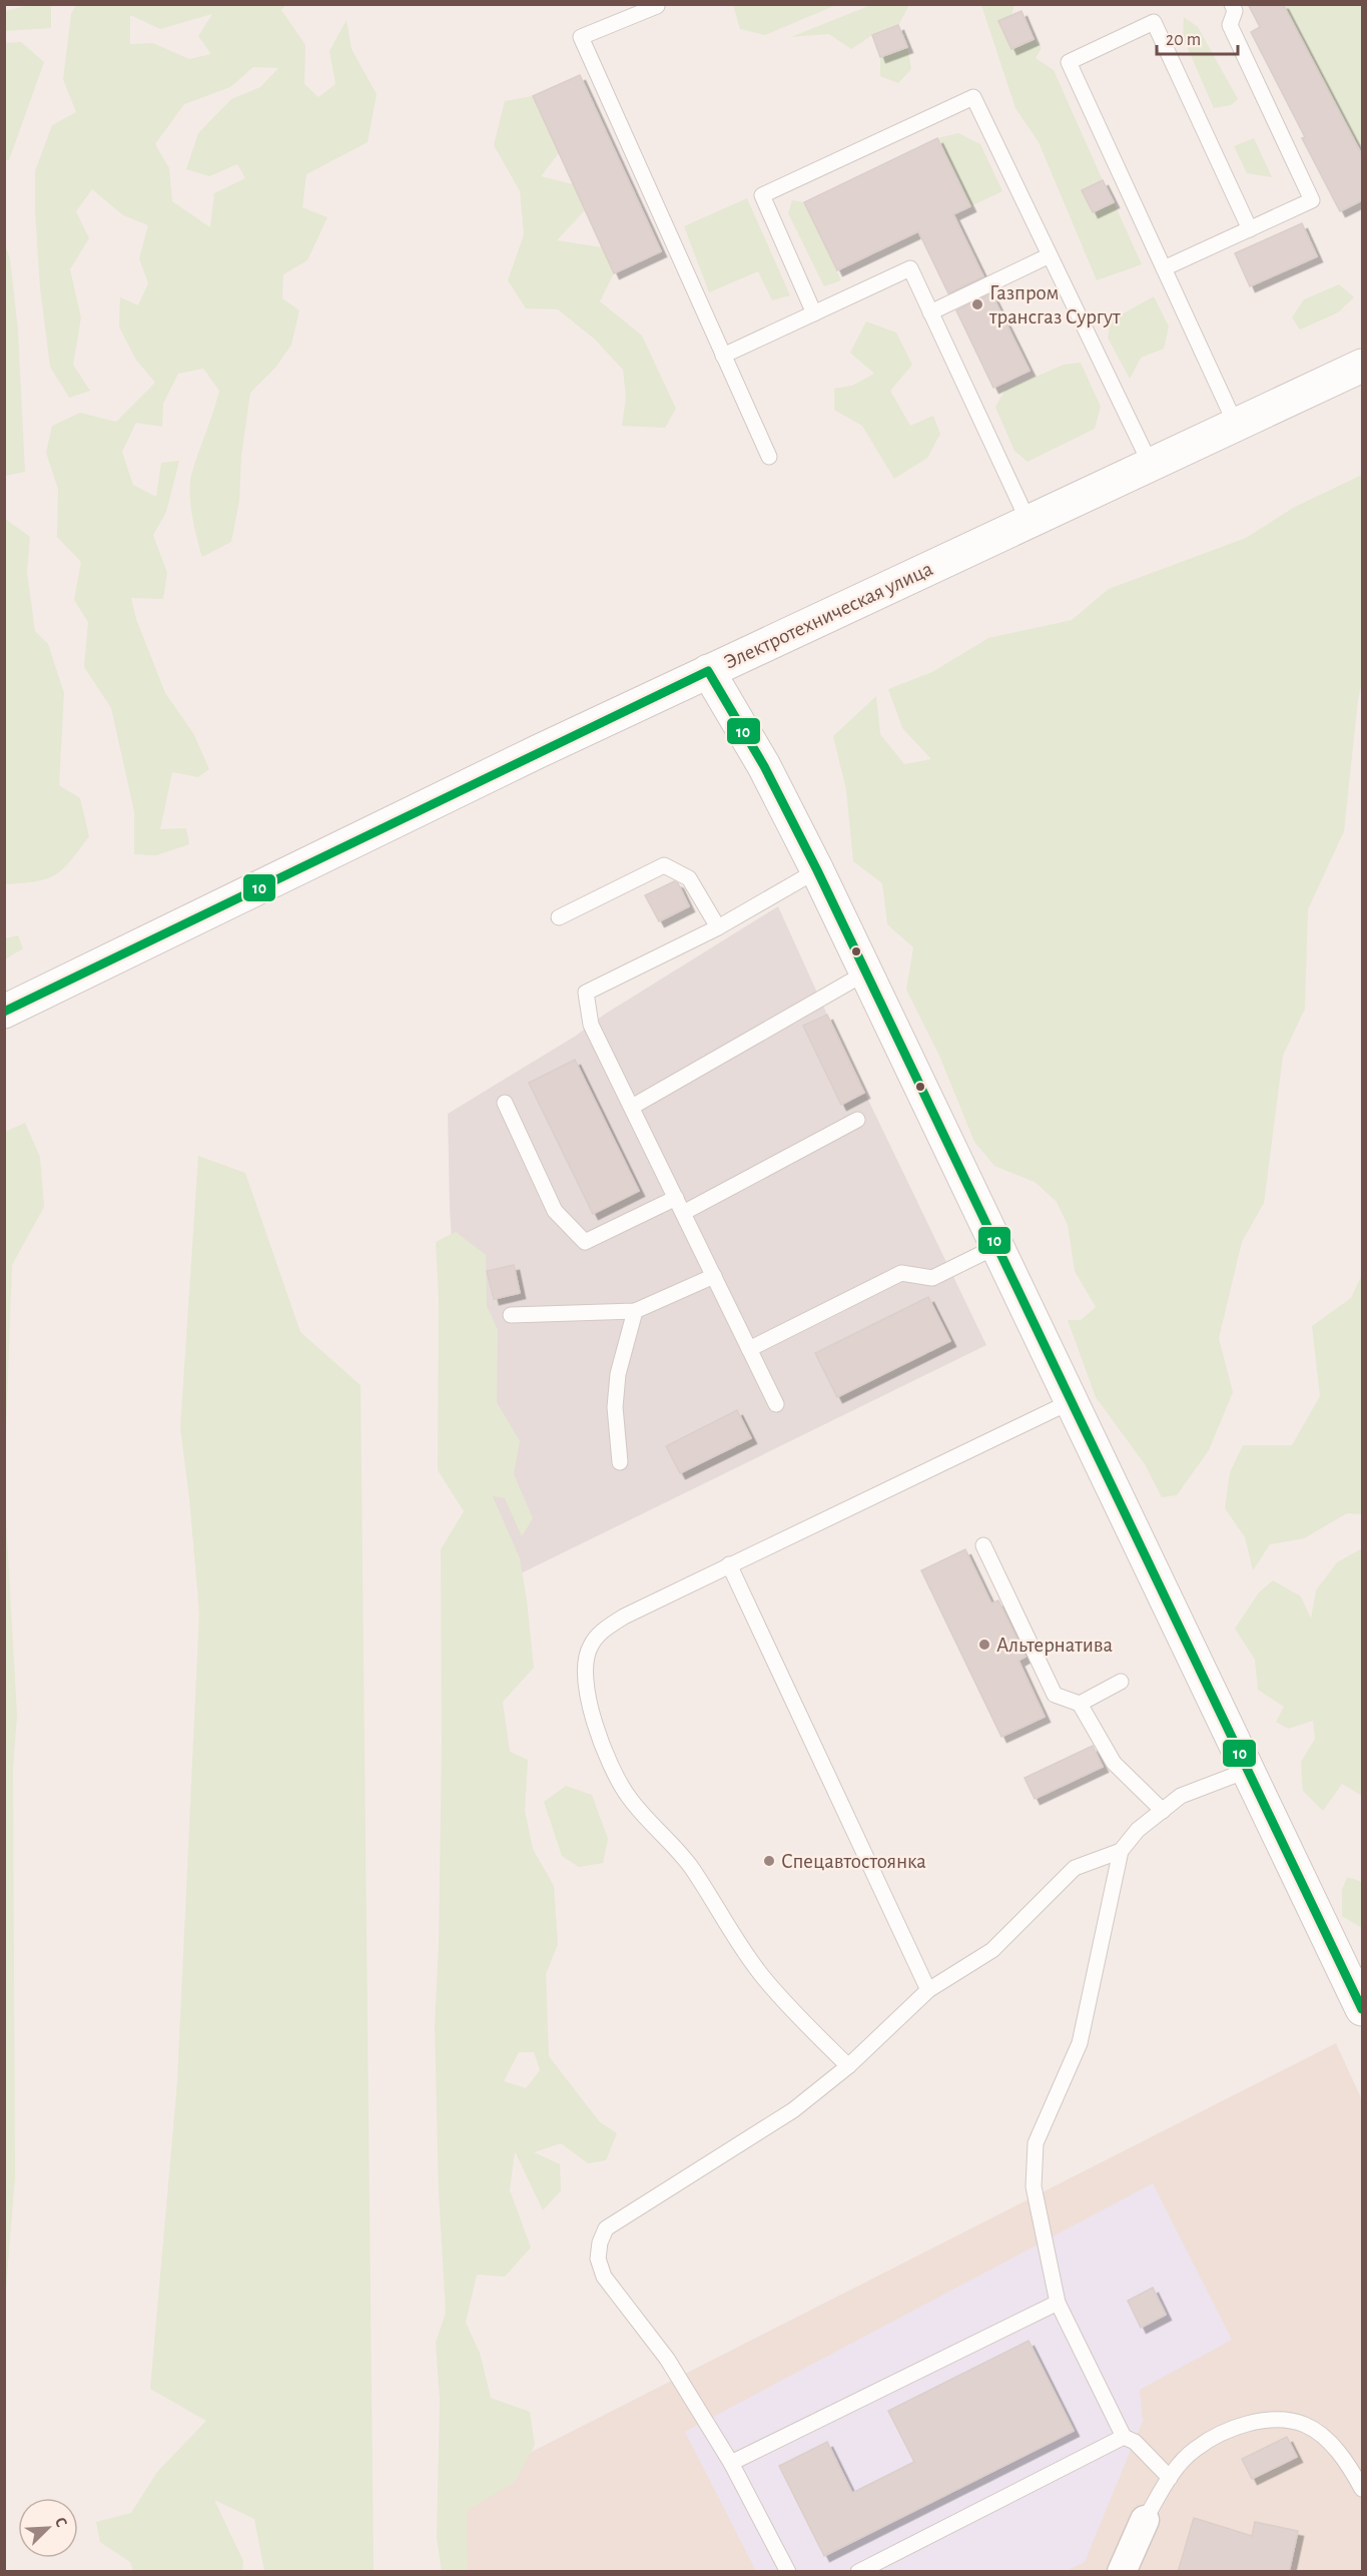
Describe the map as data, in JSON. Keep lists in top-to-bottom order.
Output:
{
  "streets": {
    "main road": ["Электротехническая улица"]
  },
  "places": ["Газпром трансгаз Сургут", "Альтернатива", "Спецавтостоянка"],
  "lines": ["transit line 10"],
  "scale_bar": "20 m",
  "north": "top right"
}
